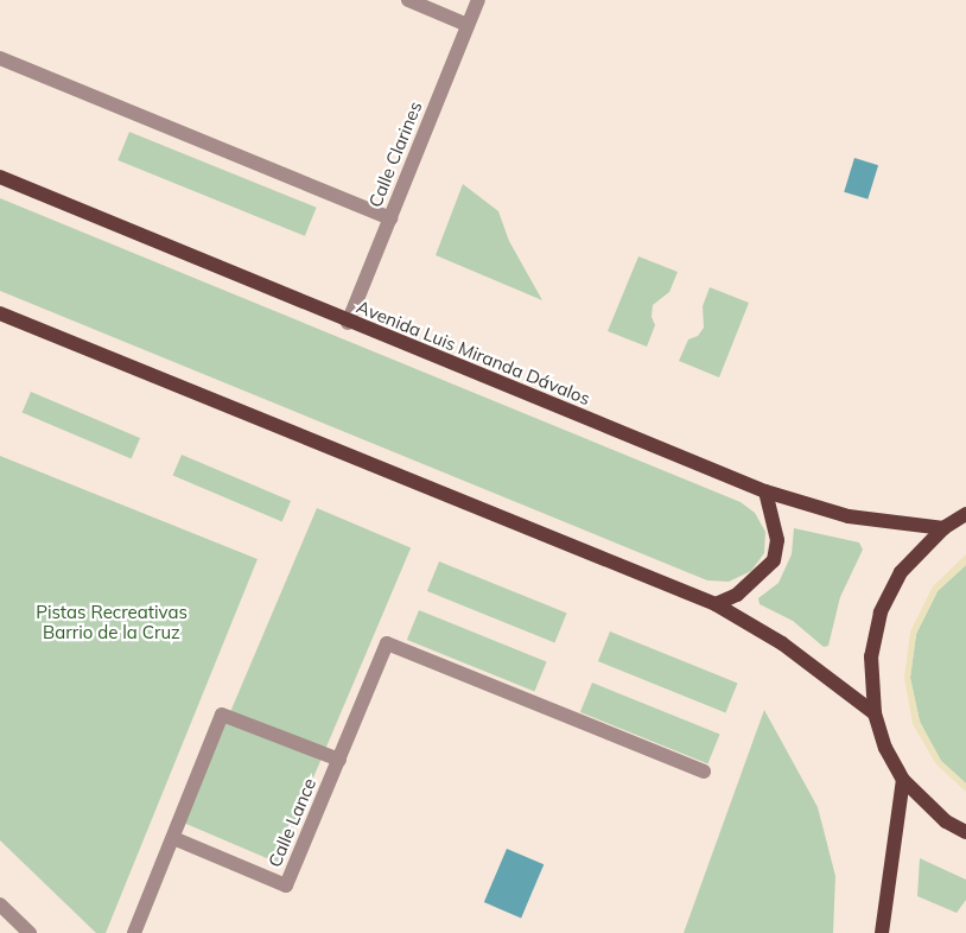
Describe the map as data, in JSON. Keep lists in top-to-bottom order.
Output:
{
  "streets": {
    "main road": ["Avenida Luis Miranda Dávalos"],
    "street": ["Calle Clarines", "Calle Lance"]
  },
  "crossings": [
    ["Calle Clarines", "Avenida Luis Miranda Dávalos"]
  ],
  "parks": ["Pistas Recreativas Barrio de la Cruz"]
}
